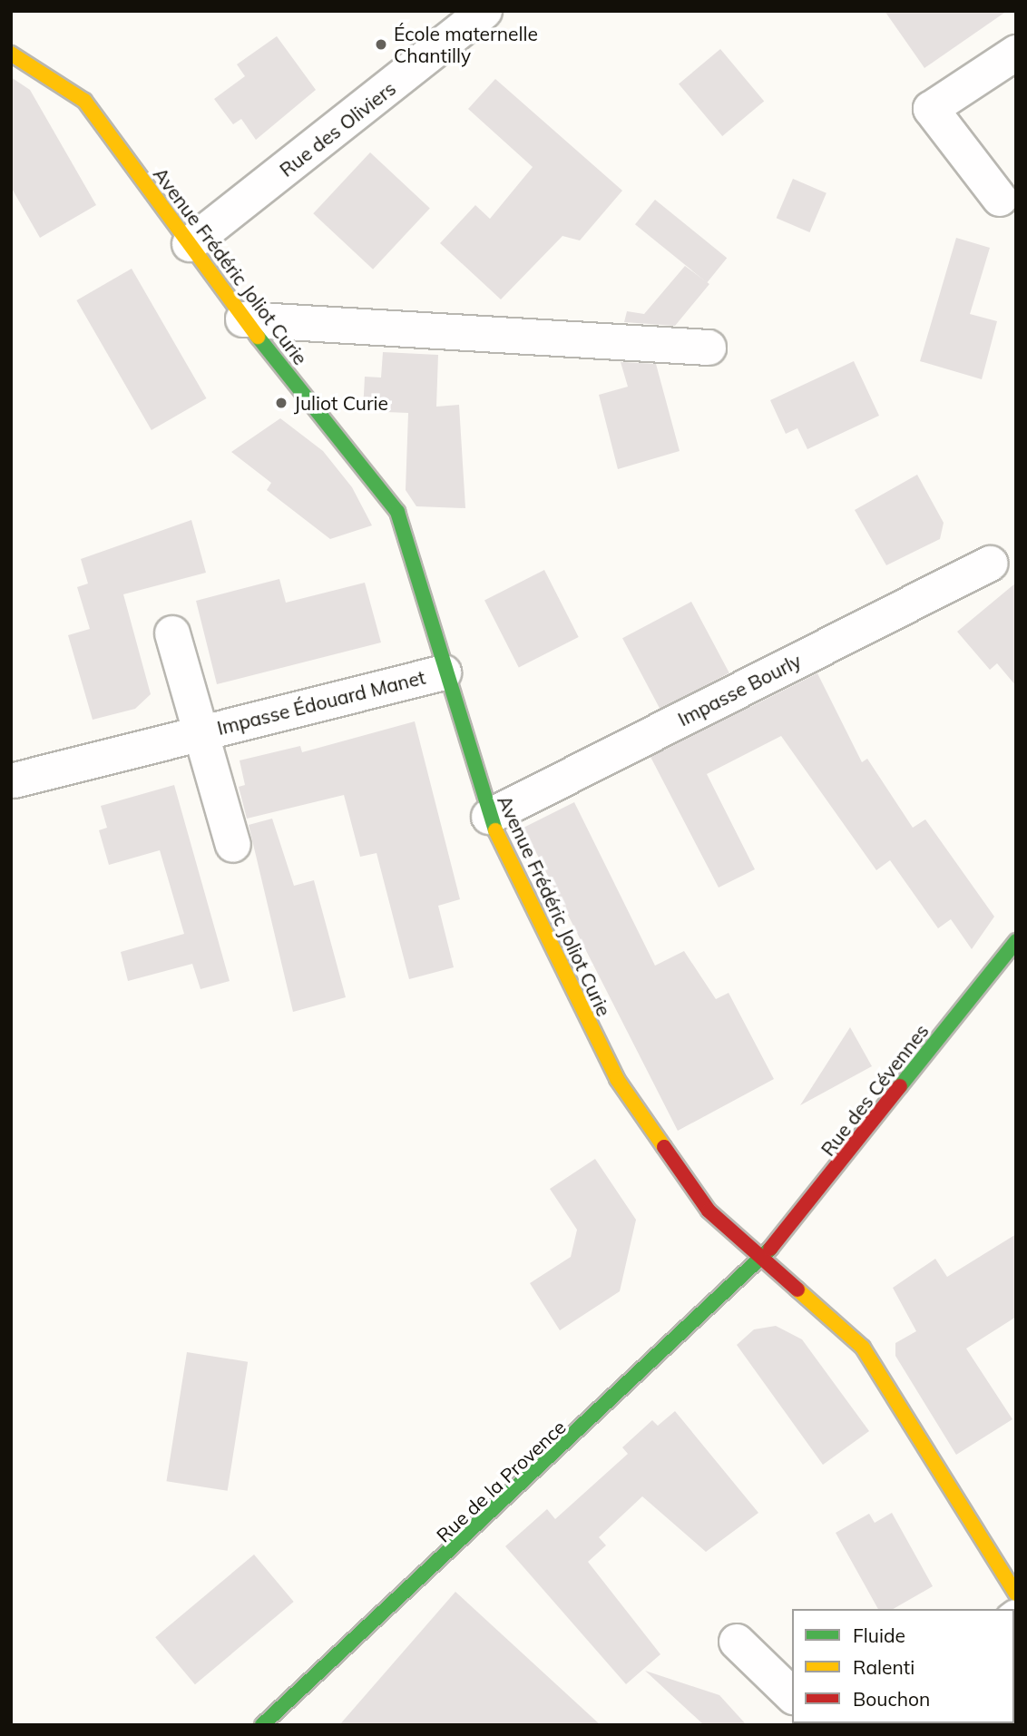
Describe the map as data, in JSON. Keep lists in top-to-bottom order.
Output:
{
  "streets": {
    "street": [
      "Rue des Oliviers",
      "Avenue Frédéric Joliot Curie",
      "Impasse Bourly",
      "Impasse Édouard Manet",
      "Rue des Cévennes",
      "Rue de la Provence"
    ]
  },
  "crossings": [
    ["Rue des Oliviers", "Avenue Frédéric Joliot Curie"],
    ["Avenue Frédéric Joliot Curie", "Impasse Bourly"],
    ["Avenue Frédéric Joliot Curie", "Impasse Édouard Manet"],
    ["Avenue Frédéric Joliot Curie", "Rue des Cévennes"],
    ["Avenue Frédéric Joliot Curie", "Rue de la Provence"],
    ["Rue des Cévennes", "Rue de la Provence"]
  ],
  "places": ["École maternelle Chantilly", "Juliot Curie"],
  "legend": ["Fluide", "Ralenti", "Bouchon"]
}
